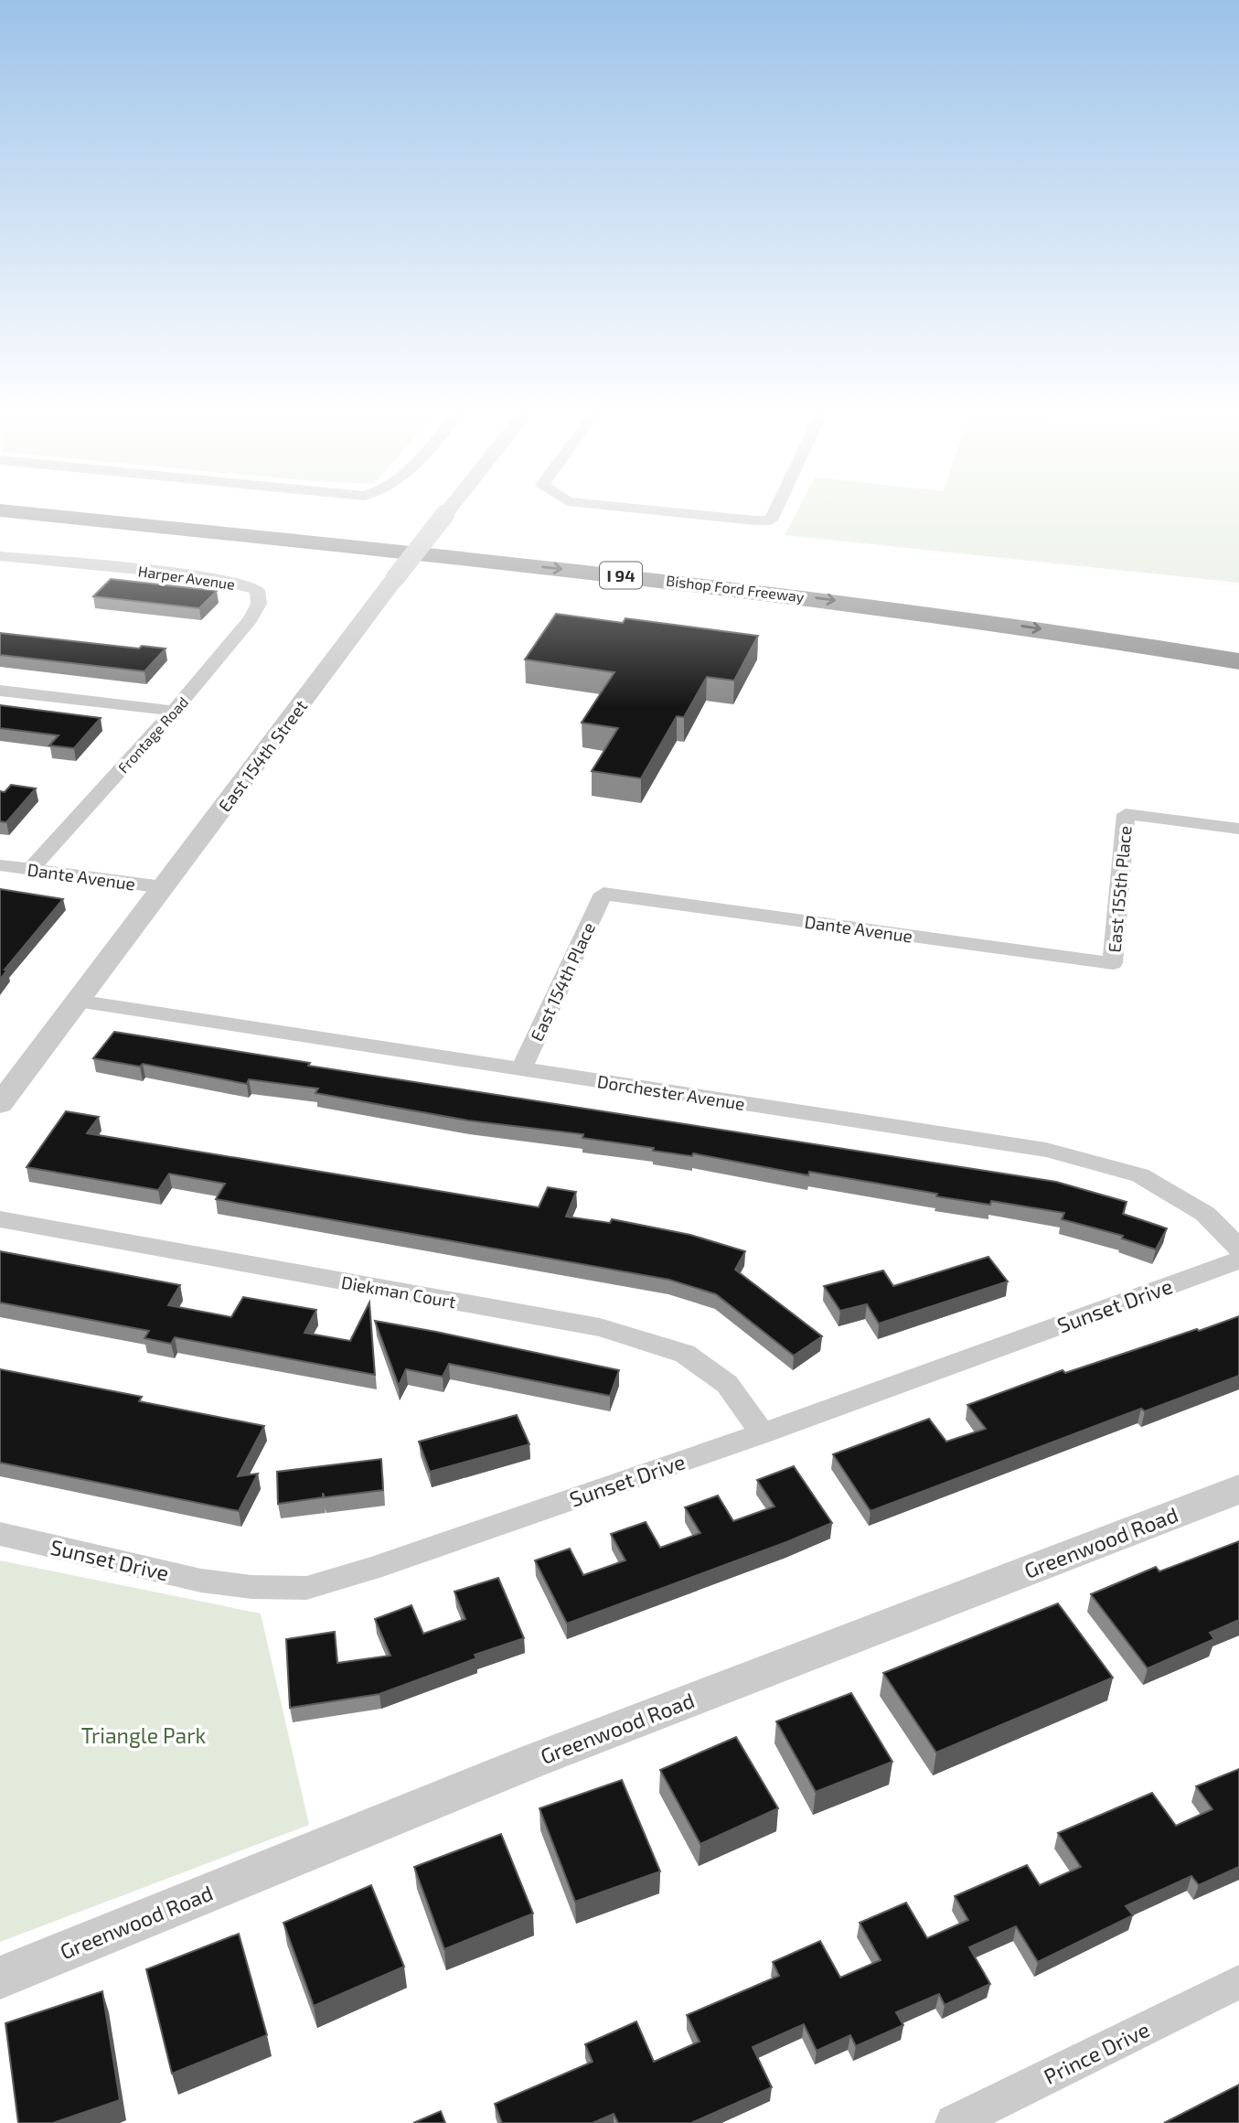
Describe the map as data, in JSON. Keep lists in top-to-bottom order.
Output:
{
  "streets": {
    "highway": ["I 94", "Bishop Ford Freeway"],
    "street": [
      "Harper Avenue",
      "Frontage Road",
      "East 154th Street",
      "Dante Avenue",
      "East 155th Place",
      "East 154th Place",
      "Dorchester Avenue",
      "Diekman Court",
      "Sunset Drive",
      "Greenwood Road",
      "Prince Drive"
    ]
  },
  "crossings": [
    ["Harper Avenue", "Frontage Road"],
    ["Frontage Road", "Dante Avenue"],
    ["East 154th Street", "Dante Avenue"],
    ["East 154th Street", "Dorchester Avenue"],
    ["Dante Avenue", "East 155th Place"],
    ["Dante Avenue", "East 154th Place"],
    ["East 154th Place", "Dorchester Avenue"],
    ["Diekman Court", "Sunset Drive"]
  ],
  "parks": ["Triangle Park"]
}
